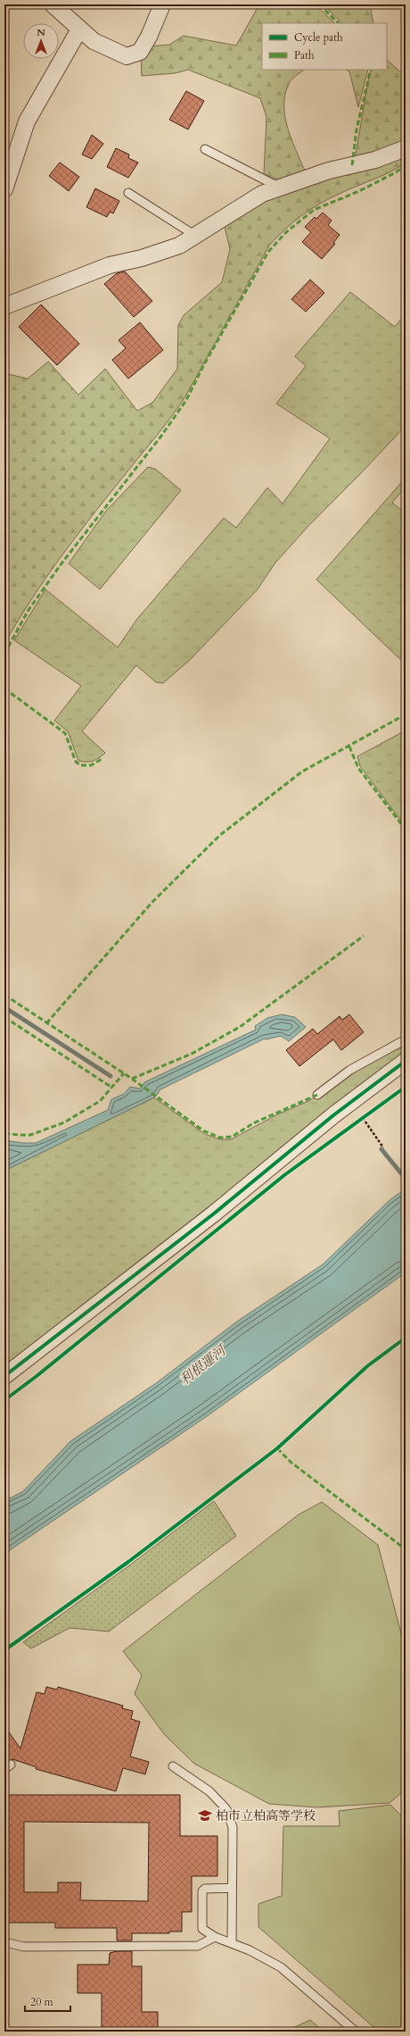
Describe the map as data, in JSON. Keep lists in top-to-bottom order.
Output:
{
  "water": ["利根運河"],
  "places": {
    "school or university": ["柏市立柏高等学校"]
  },
  "legend": ["Cycle path", "Path"],
  "scale_bar": "20 m",
  "north": "top"
}
